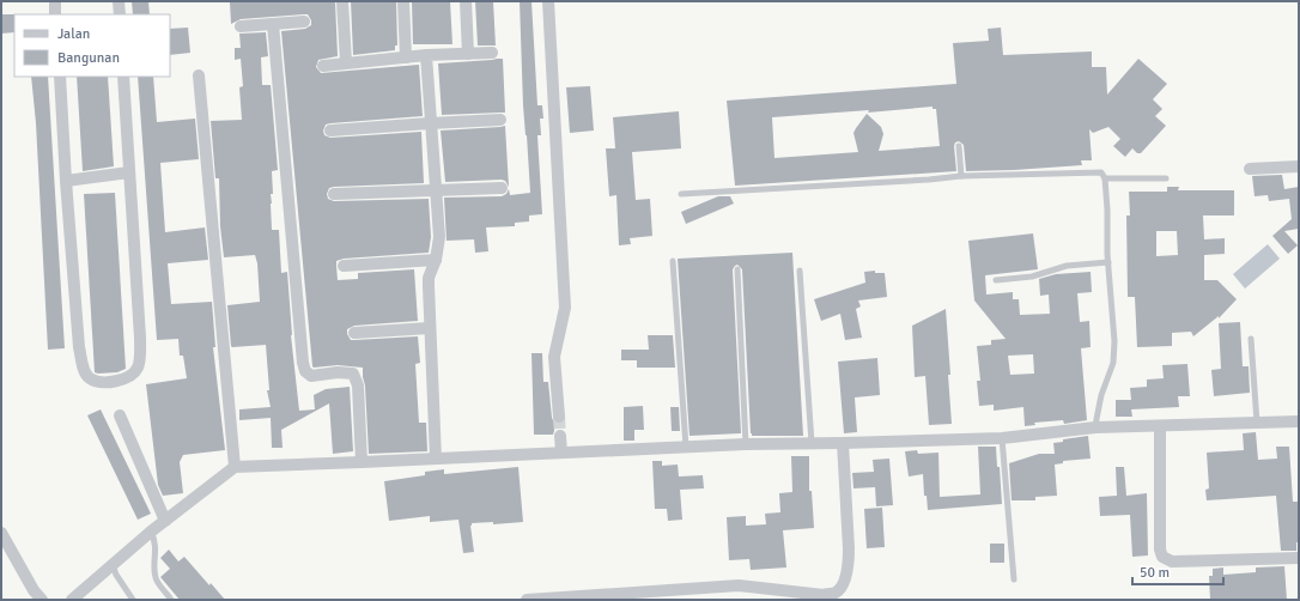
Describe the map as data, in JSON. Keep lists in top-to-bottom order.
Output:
{
  "legend": ["Jalan", "Bangunan"],
  "scale_bar": "50 m"
}
